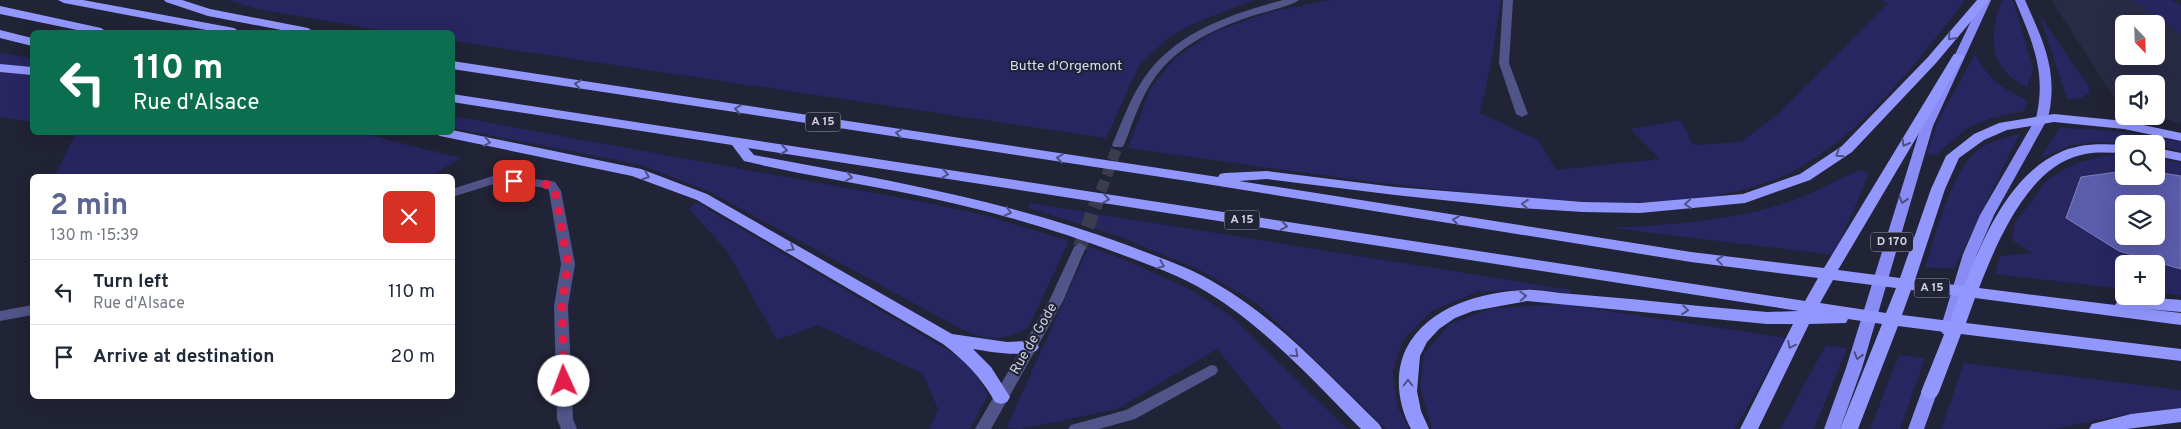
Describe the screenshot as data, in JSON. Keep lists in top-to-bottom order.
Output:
{
  "streets": {
    "highway": ["A 15", "D 170"],
    "street": ["Rue de Gode"]
  },
  "parks": ["Butte d'Orgemont"],
  "north": "bottom right",
  "page": {
    "map_buttons": "+",
    "turn": ["110 m", "Rue d'Alsace"],
    "heading": ["2 min", "130 m · 15:39"],
    "list": [
      {
        "name": "Turn left",
        "note": "Rue d'Alsace",
        "value": "110 m"
      },
      {
        "name": "Arrive at destination",
        "value": "20 m"
      }
    ]
  }
}
